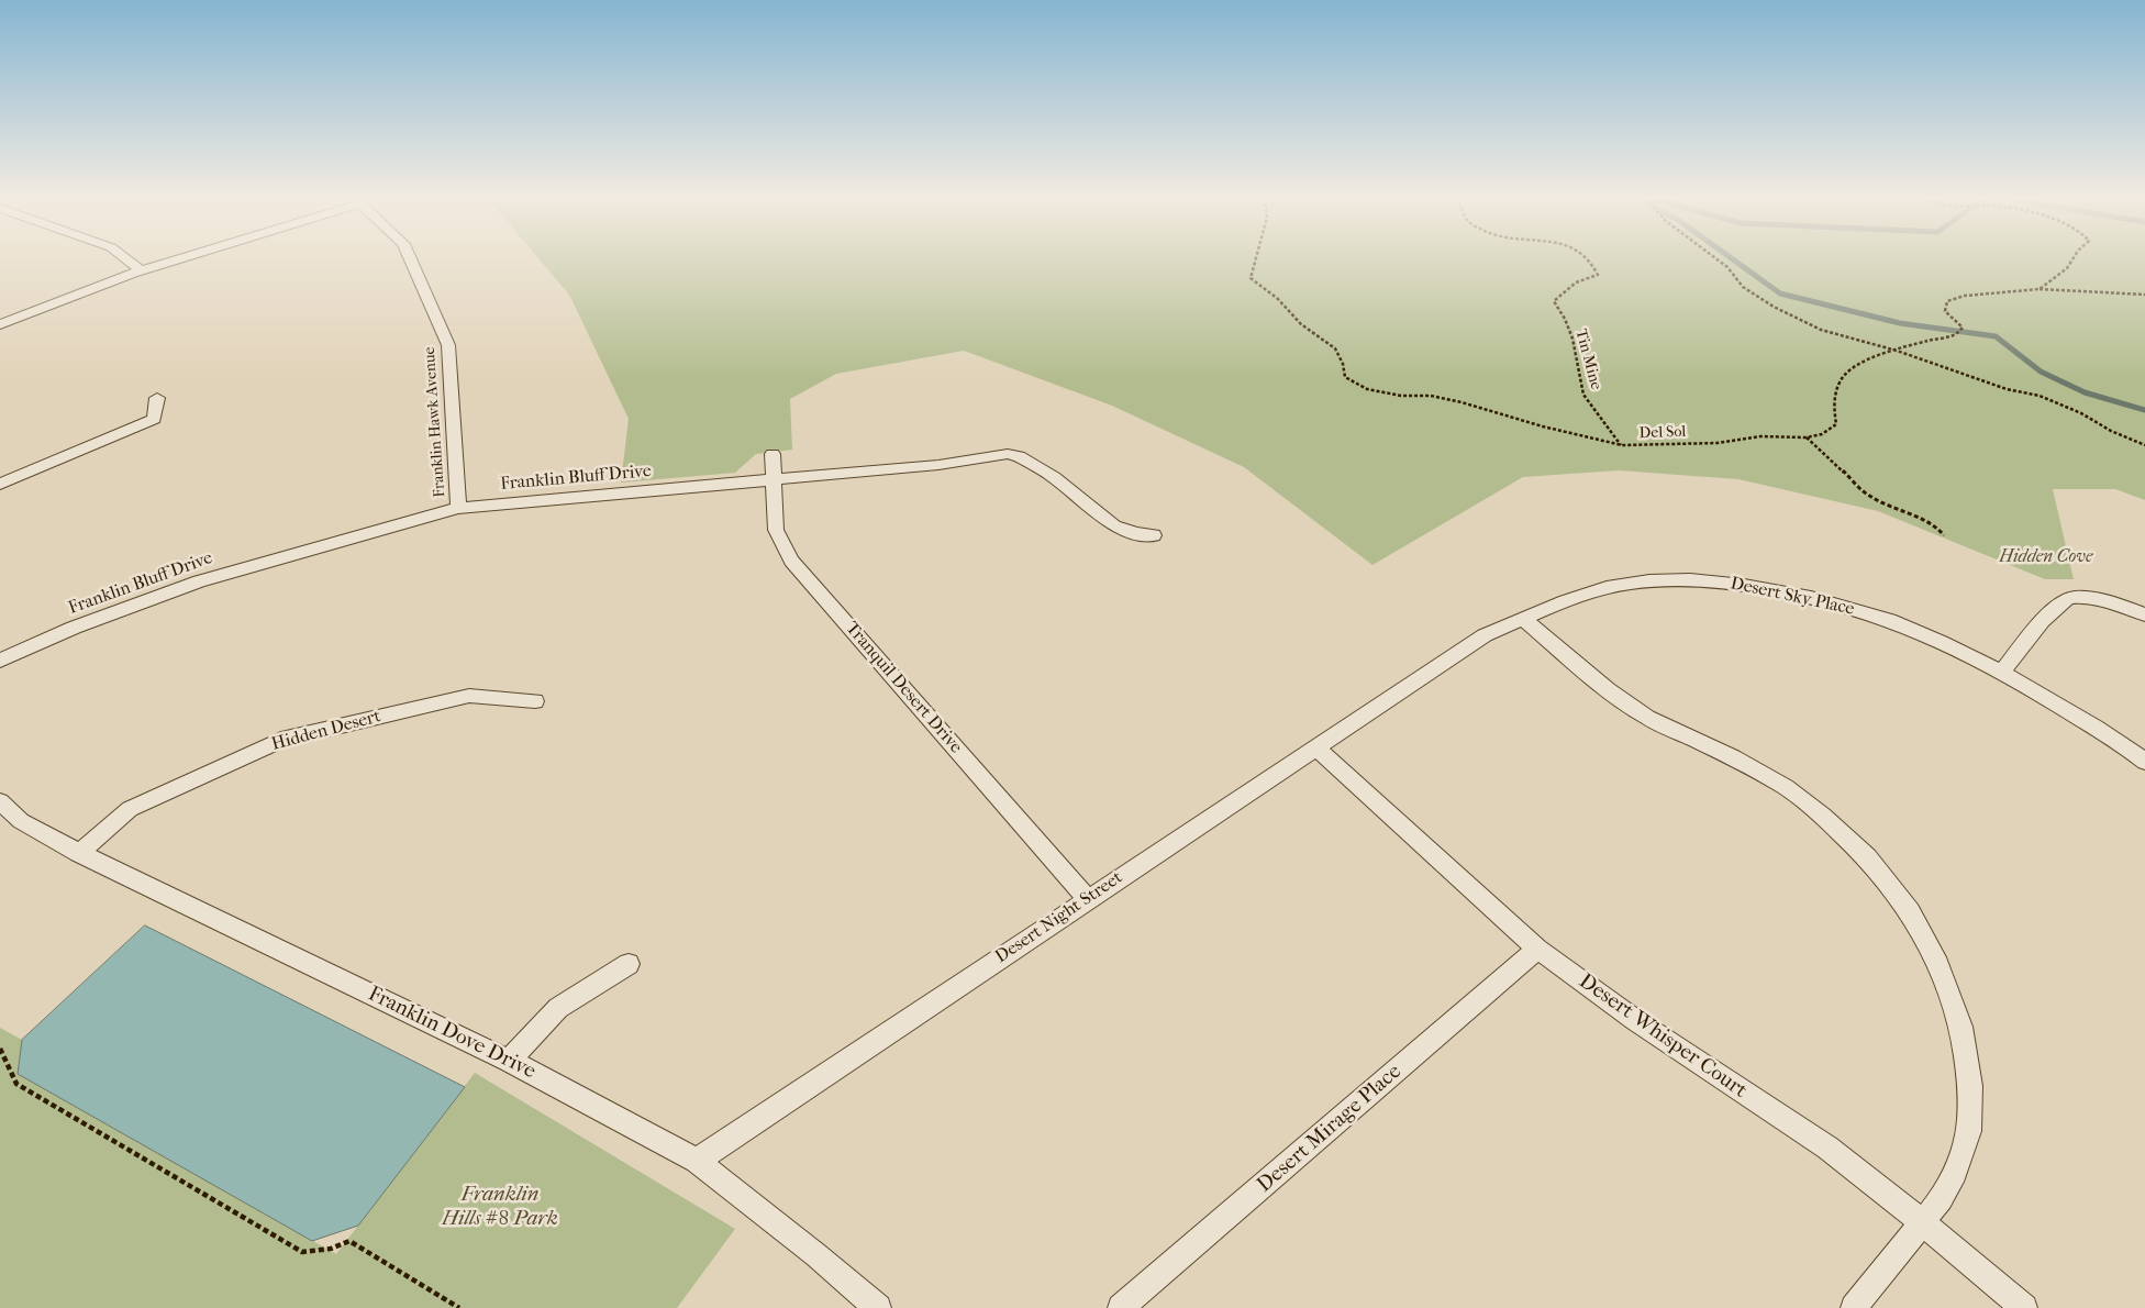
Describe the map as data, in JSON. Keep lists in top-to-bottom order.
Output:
{
  "streets": {
    "street": [
      "Franklin Hawk Avenue",
      "Franklin Bluff Drive",
      "Desert Sky Place",
      "Tranquil Desert Drive",
      "Hidden Desert",
      "Desert Night Street",
      "Franklin Dove Drive",
      "Desert Whisper Court",
      "Desert Mirage Place"
    ],
    "path": ["Tin Mine", "Del Sol"]
  },
  "crossings": [
    ["Tin Mine", "Del Sol"],
    ["Franklin Hawk Avenue", "Franklin Bluff Drive"],
    ["Franklin Bluff Drive", "Tranquil Desert Drive"],
    ["Desert Sky Place", "Desert Night Street"],
    ["Tranquil Desert Drive", "Desert Night Street"],
    ["Hidden Desert", "Franklin Dove Drive"],
    ["Desert Night Street", "Franklin Dove Drive"],
    ["Desert Night Street", "Desert Whisper Court"],
    ["Desert Whisper Court", "Desert Mirage Place"]
  ],
  "parks": ["Hidden Cove", "Franklin Hills #8 Park"]
}
